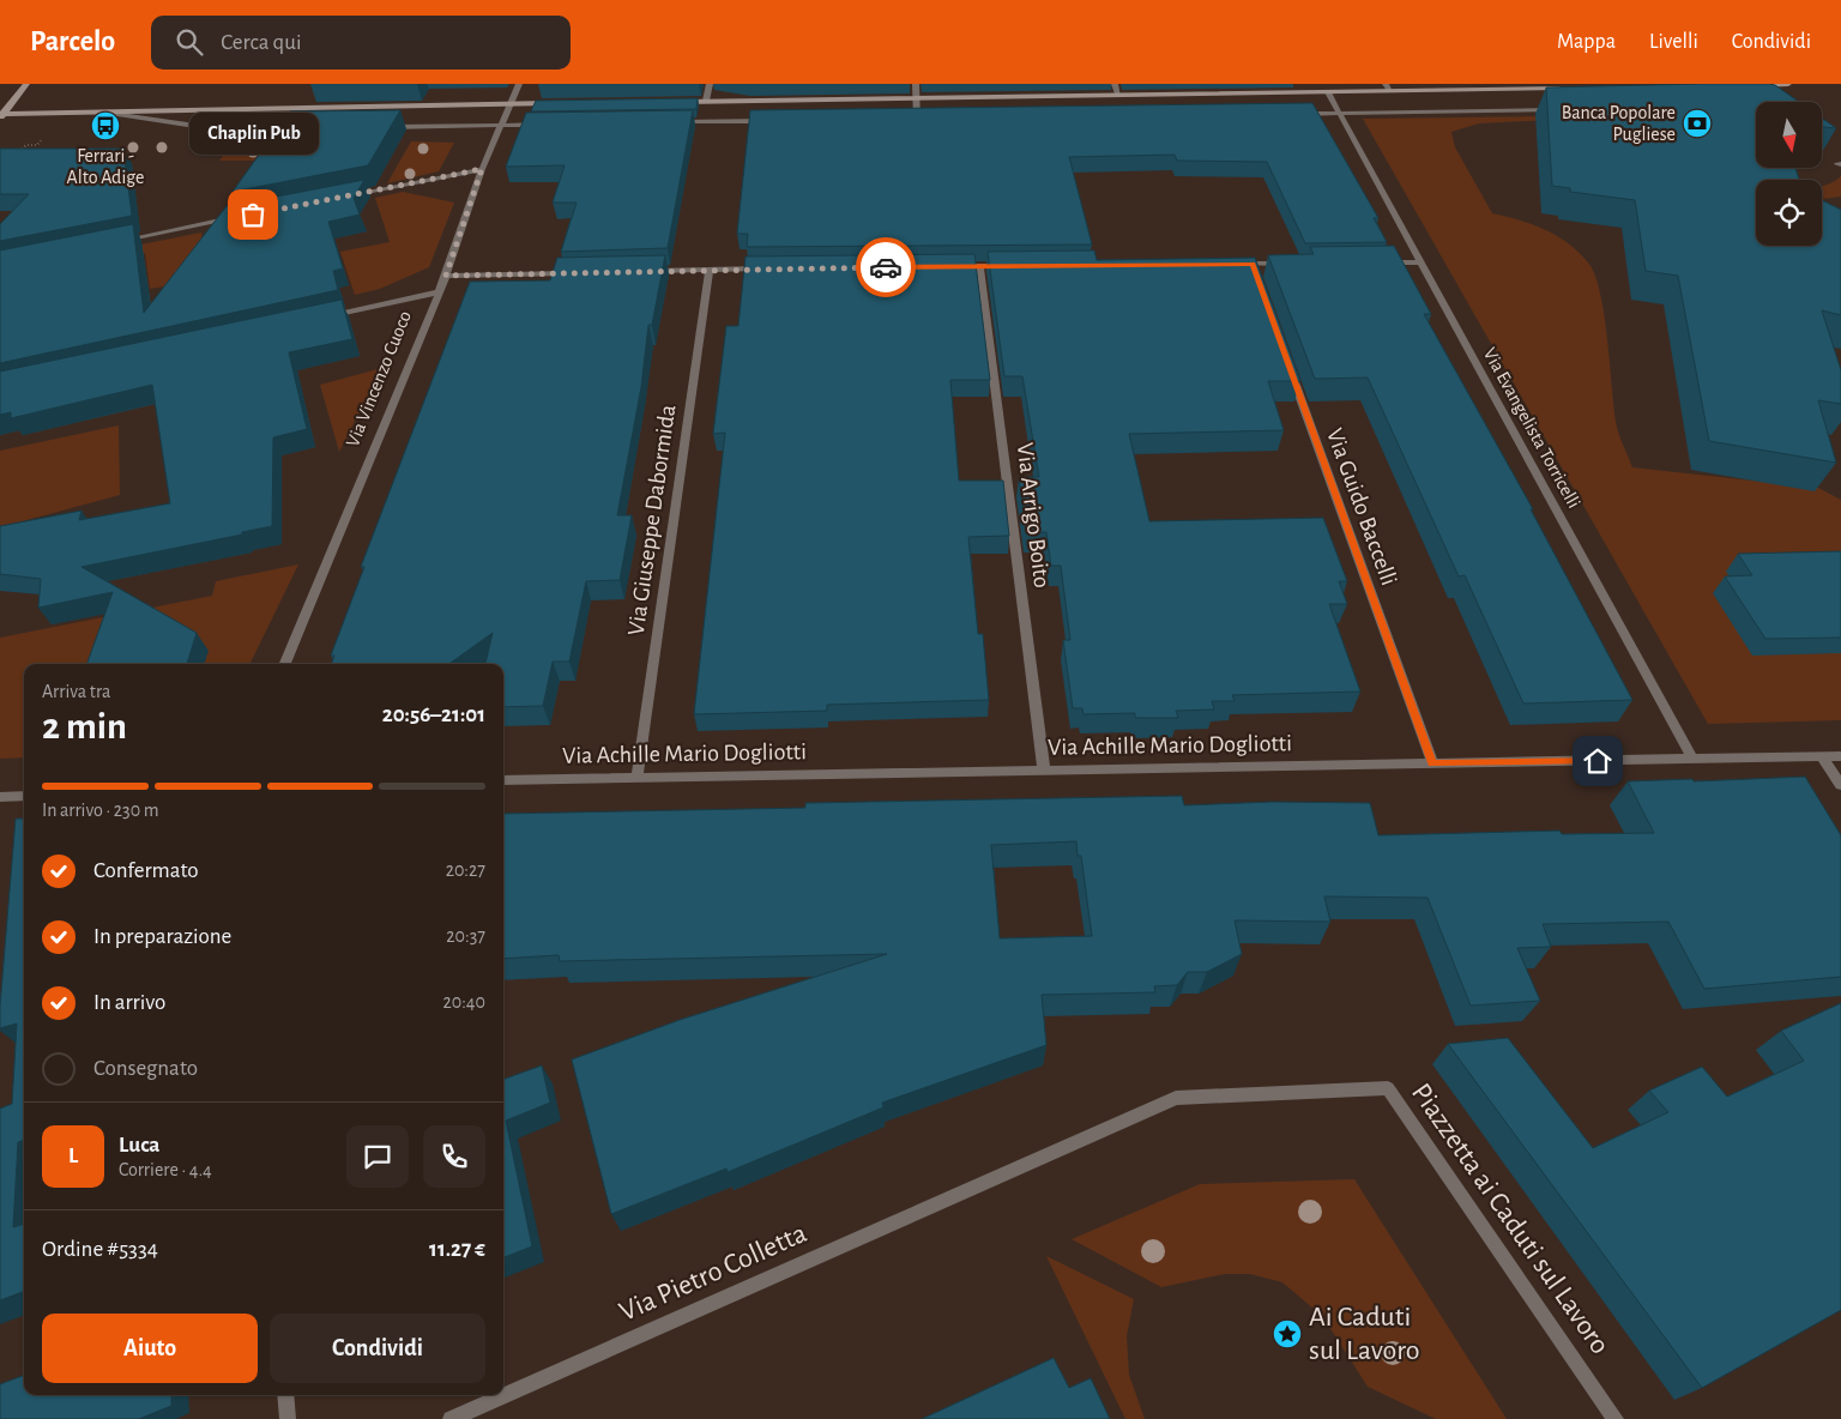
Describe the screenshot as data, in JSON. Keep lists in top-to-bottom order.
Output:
{
  "streets": {
    "street": [
      "Via Vincenzo Cuoco",
      "Via Evangelista Torricelli",
      "Via Guido Baccelli",
      "Via Arrigo Boito",
      "Via Giuseppe Dabormida",
      "Via Achille Mario Dogliotti",
      "Piazzetta ai Caduti sul Lavoro",
      "Via Pietro Colletta"
    ]
  },
  "crossings": [
    ["Via Evangelista Torricelli", "Via Achille Mario Dogliotti"],
    ["Via Guido Baccelli", "Via Achille Mario Dogliotti"],
    ["Via Arrigo Boito", "Via Achille Mario Dogliotti"],
    ["Via Giuseppe Dabormida", "Via Achille Mario Dogliotti"],
    ["Piazzetta ai Caduti sul Lavoro", "Via Pietro Colletta"]
  ],
  "places": {
    "bank": ["Banca Popolare Pugliese"],
    "bus stop": ["Ferrari - Alto Adige"],
    "other": ["Chaplin Pub"],
    "place": ["Ai Caduti sul Lavoro"]
  },
  "north": "bottom",
  "page": {
    "header": "Parcelo",
    "search": "Cerca qui",
    "nav": ["Mappa", "Livelli", "Condividi"],
    "bubble": "Chaplin Pub",
    "heading": ["2 min", "Arriva tra", "20:56–21:01"],
    "panel": [
      "Luca",
      "Corriere · 4.4",
      "Ordine #5334",
      "11.27 €"
    ],
    "bar": "In arrivo · 230 m",
    "list": [
      ["Confermato", "20:27"],
      ["In preparazione", "20:37"],
      ["In arrivo", "20:40"],
      "Consegnato"
    ],
    "round": "L",
    "buttons": ["Aiuto", "Condividi"]
  }
}
